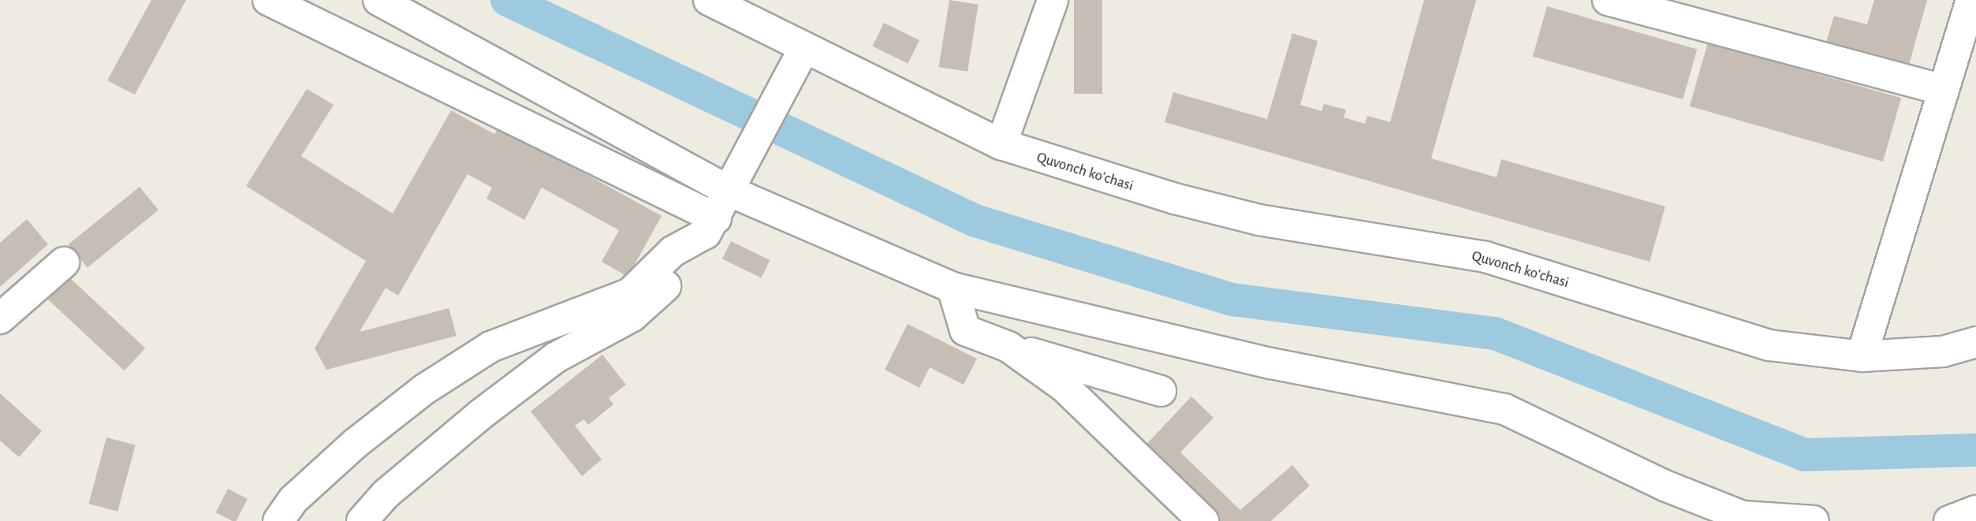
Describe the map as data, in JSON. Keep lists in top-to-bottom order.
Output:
{
  "streets": {
    "street": ["Quvonch koʻchasi"]
  }
}
